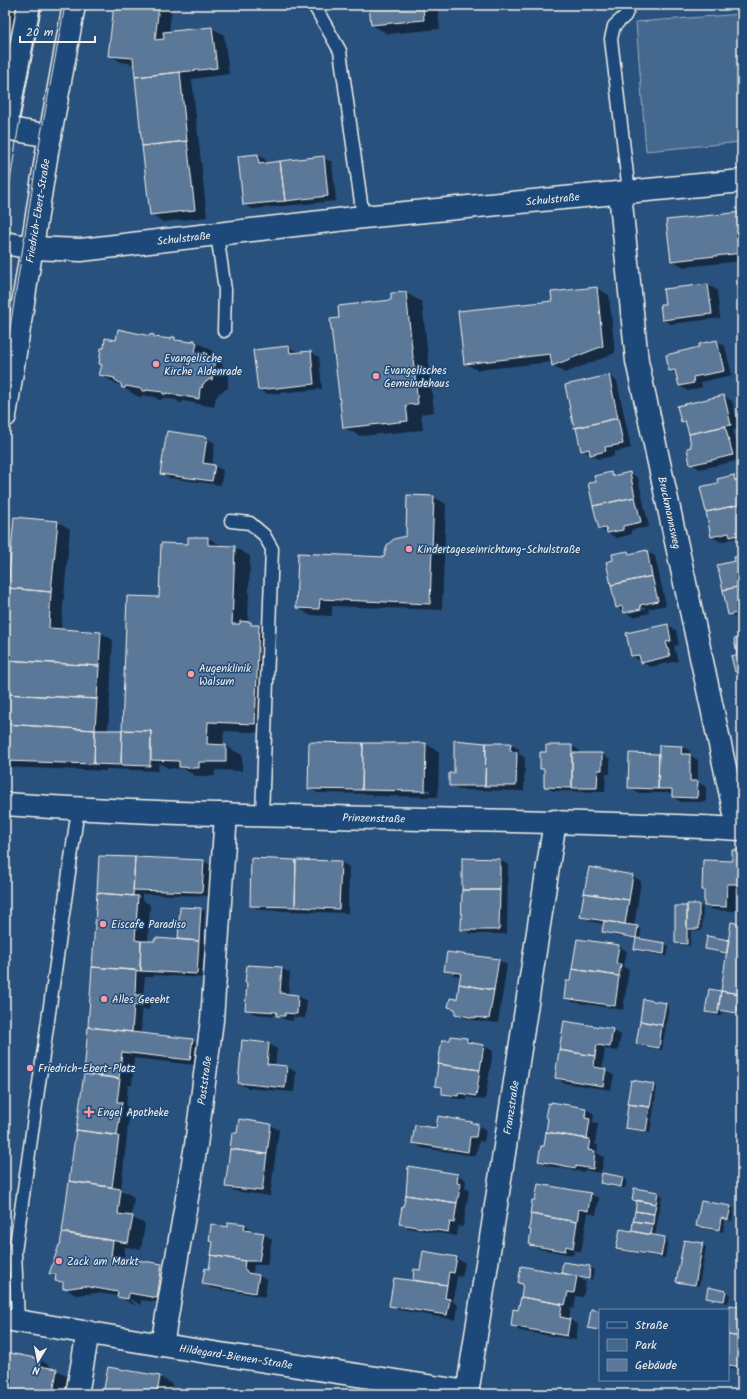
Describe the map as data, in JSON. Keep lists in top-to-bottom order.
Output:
{
  "streets": {
    "street": [
      "Schulstraße",
      "Friedrich-Ebert-Straße",
      "Bruckmannsweg",
      "Prinzenstraße",
      "Poststraße",
      "Franzstraße",
      "Hildegard-Bienen-Straße"
    ]
  },
  "crossings": [
    ["Schulstraße", "Friedrich-Ebert-Straße"],
    ["Schulstraße", "Bruckmannsweg"],
    ["Bruckmannsweg", "Prinzenstraße"],
    ["Prinzenstraße", "Poststraße"],
    ["Prinzenstraße", "Franzstraße"],
    ["Poststraße", "Hildegard-Bienen-Straße"],
    ["Franzstraße", "Hildegard-Bienen-Straße"]
  ],
  "places": {
    "other": [
      "Evangelische Kirche Aldenrade",
      "Evangelisches Gemeindehaus",
      "Kindertageseinrichtung-Schulstraße",
      "Augenklinik Walsum",
      "Eiscafe Paradiso",
      "Alles Geeeht",
      "Friedrich-Ebert-Platz",
      "Zack am Markt"
    ],
    "health": ["Engel Apotheke"]
  },
  "legend": ["Straße", "Park", "Gebäude"],
  "scale_bar": "20 m",
  "north": "bottom"
}
